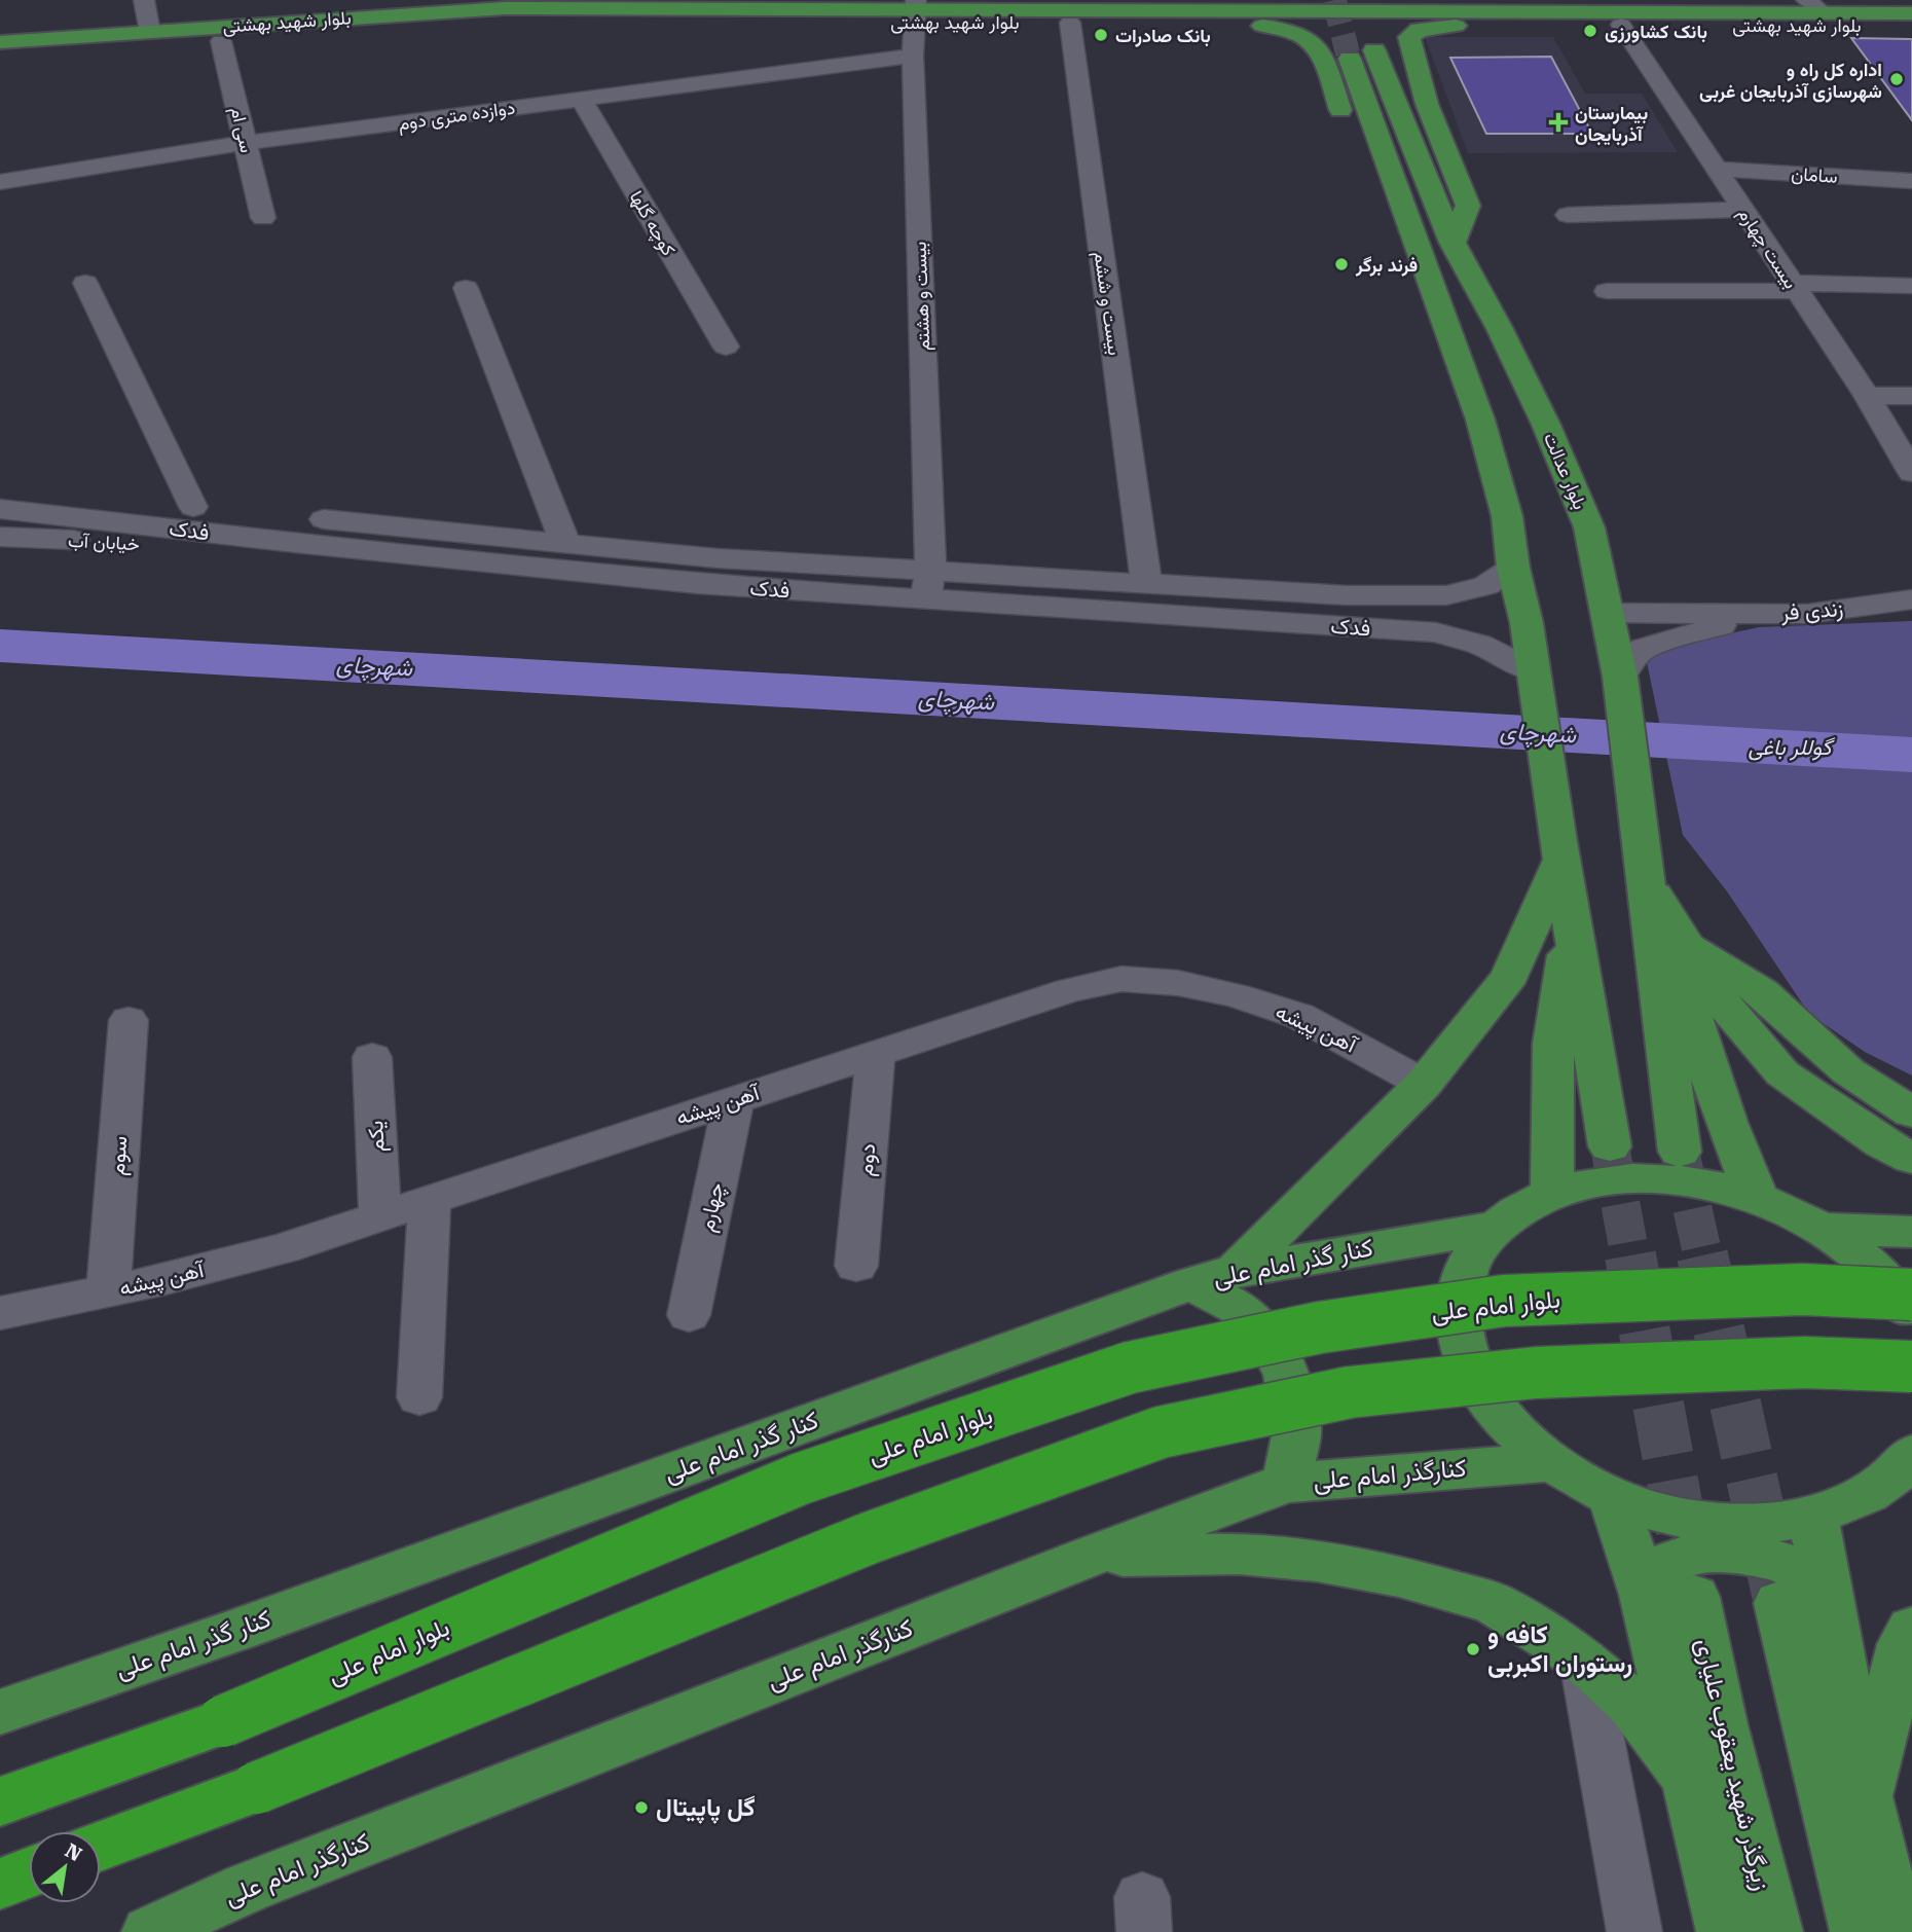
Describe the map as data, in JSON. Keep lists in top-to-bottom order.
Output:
{
  "streets": {
    "highway": ["بلوار امام علی"],
    "main road": [
      "بلوار شهید بهشتی",
      "بلوار عدالت",
      "کنار گذر امام علی",
      "کنارگذر امام علی",
      "زیرگذر شهید یعقوب علیاری"
    ],
    "street": [
      "دوازده متری دوم",
      "سی ام",
      "سامان",
      "کوچه گلها",
      "بیست چهارم",
      "بیست و هشتم",
      "بیست و ششم",
      "فدک",
      "خیابان آب",
      "زندی فر",
      "آهن پیشه",
      "یکم",
      "سوم",
      "دوم",
      "چهارم"
    ]
  },
  "crossings": [
    ["بلوار شهید بهشتی", "سی ام"],
    ["بلوار شهید بهشتی", "بیست چهارم"],
    ["بلوار شهید بهشتی", "بیست و هشتم"],
    ["بلوار شهید بهشتی", "بیست و ششم"],
    ["دوازده متری دوم", "سی ام"],
    ["دوازده متری دوم", "کوچه گلها"],
    ["دوازده متری دوم", "بیست و هشتم"],
    ["سامان", "بیست چهارم"],
    ["بیست و هشتم", "فدک"],
    ["بیست و ششم", "فدک"],
    ["بلوار عدالت", "زندی فر"],
    ["فدک", "خیابان آب"],
    ["آهن پیشه", "یکم"],
    ["آهن پیشه", "سوم"],
    ["آهن پیشه", "دوم"],
    ["آهن پیشه", "چهارم"]
  ],
  "water": ["شهرچای"],
  "parks": ["گوللر باغی"],
  "places": {
    "other": [
      "بانک کشاورزی",
      "بانک صادرات",
      "اداره کل راه و شهرسازی آذربایجان غربی",
      "فرند برگر",
      "کافه و رستوران اکبربی",
      "گل پاپیتال"
    ],
    "health": ["بیمارستان آذربایجان"]
  },
  "north": "top right"
}
